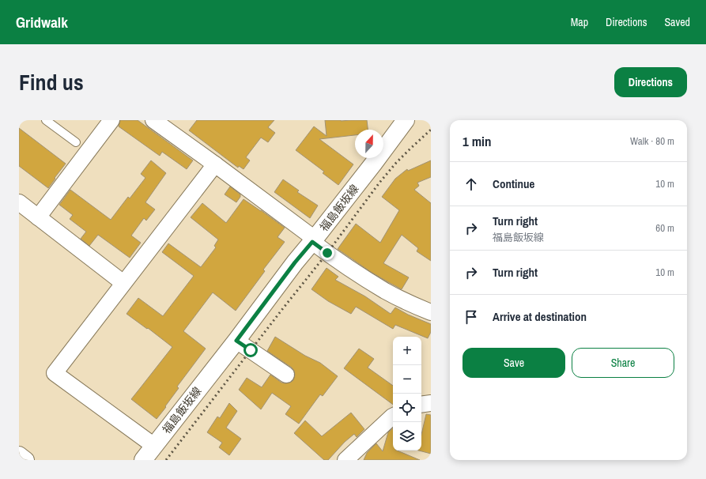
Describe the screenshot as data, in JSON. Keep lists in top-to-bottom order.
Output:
{
  "streets": {
    "main road": ["福島飯坂線"]
  },
  "north": "top",
  "page": {
    "header": "Gridwalk",
    "nav": ["Map", "Directions", "Saved"],
    "title": "Find us",
    "buttons": [
      "Directions",
      ["Save", "Share"]
    ],
    "heading": ["1 min", "Walk · 80 m"],
    "list": [
      ["Continue", "10 m"],
      ["Turn right", "福島飯坂線", "60 m"],
      ["Turn right", "10 m"],
      "Arrive at destination"
    ],
    "map_buttons": ["+", "−"]
  }
}
